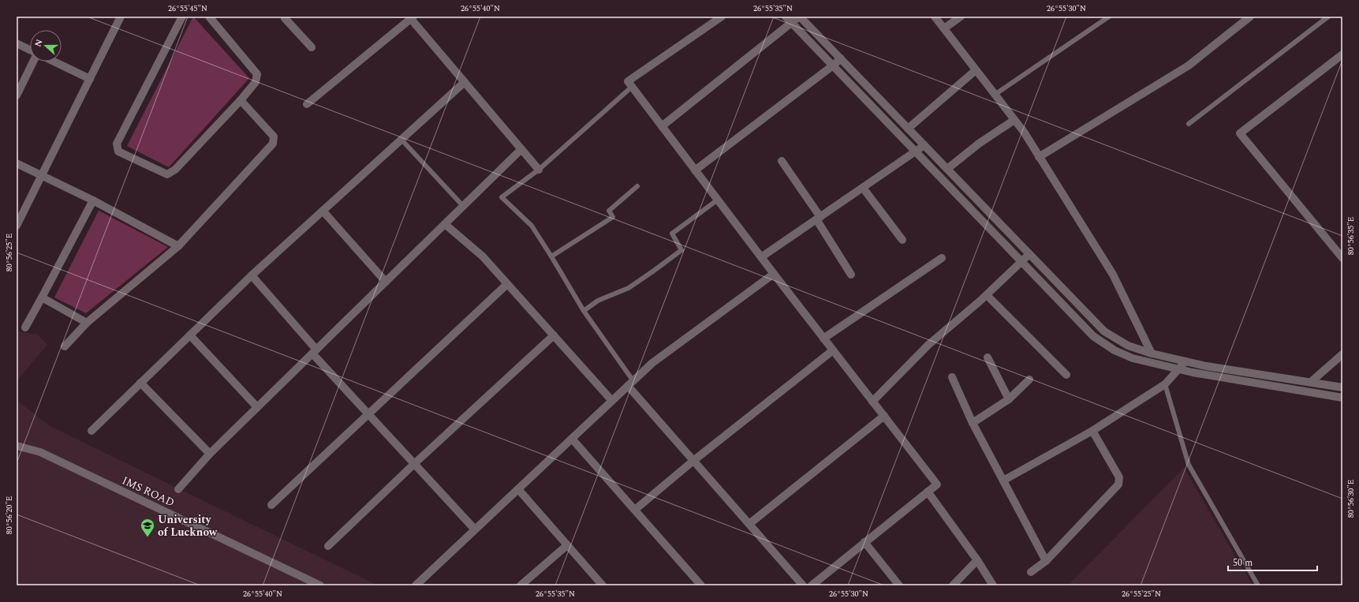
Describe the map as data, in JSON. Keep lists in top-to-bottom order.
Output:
{
  "streets": {
    "street": ["IMS ROAD"]
  },
  "places": {
    "school or university": ["University of Lucknow"]
  },
  "scale_bar": "50 m",
  "north": "left",
  "coordinates": [
    "26°55'45\"N",
    "26°55'40\"N",
    "26°55'35\"N",
    "26°55'30\"N",
    "80°56'35\"E",
    "80°56'25\"E",
    "80°56'30\"E",
    "80°56'20\"E",
    "26°55'25\"N"
  ]
}
